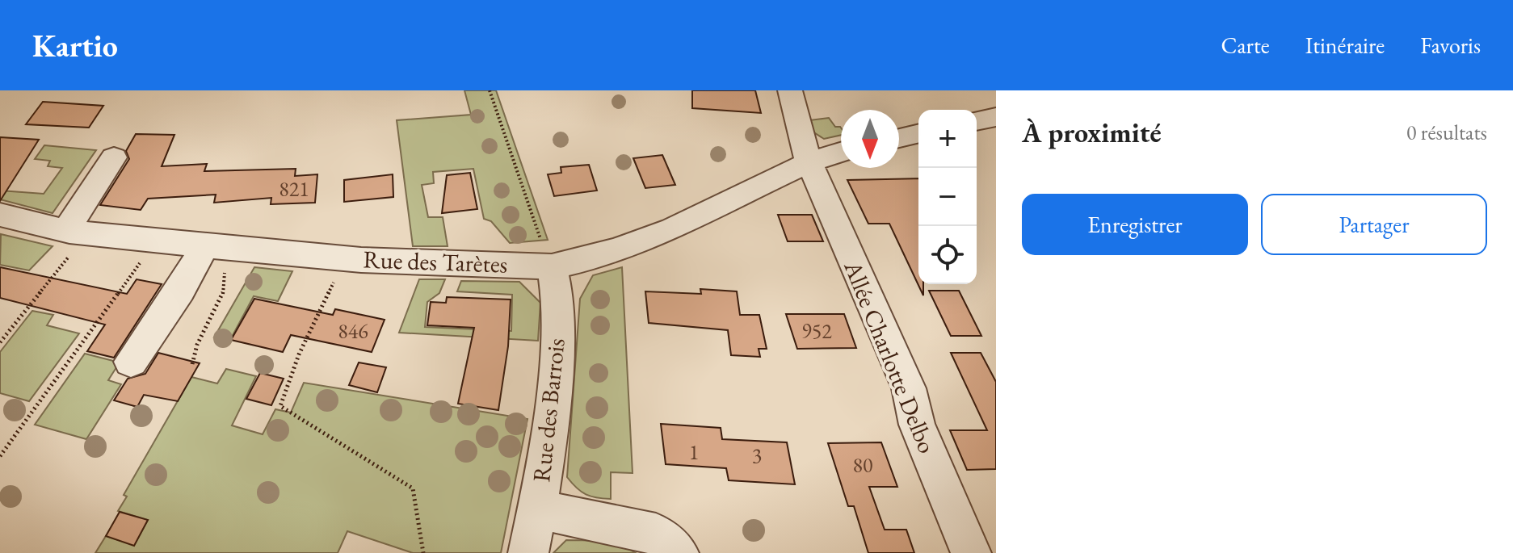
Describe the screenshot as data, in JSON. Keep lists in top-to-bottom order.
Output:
{
  "streets": {
    "street": ["Rue des Tarètes", "Allée Charlotte Delbo", "Rue des Barrois"]
  },
  "crossings": [
    ["Rue des Tarètes", "Allée Charlotte Delbo"],
    ["Rue des Tarètes", "Rue des Barrois"]
  ],
  "house_numbers": [
    "821",
    "846",
    "952",
    "1",
    "3",
    "80"
  ],
  "north": "bottom",
  "page": {
    "header": "Kartio",
    "nav": ["Carte", "Itinéraire", "Favoris"],
    "heading": ["À proximité", "0 résultats"],
    "map_buttons": ["+", "−"],
    "buttons": ["Enregistrer", "Partager"]
  }
}
